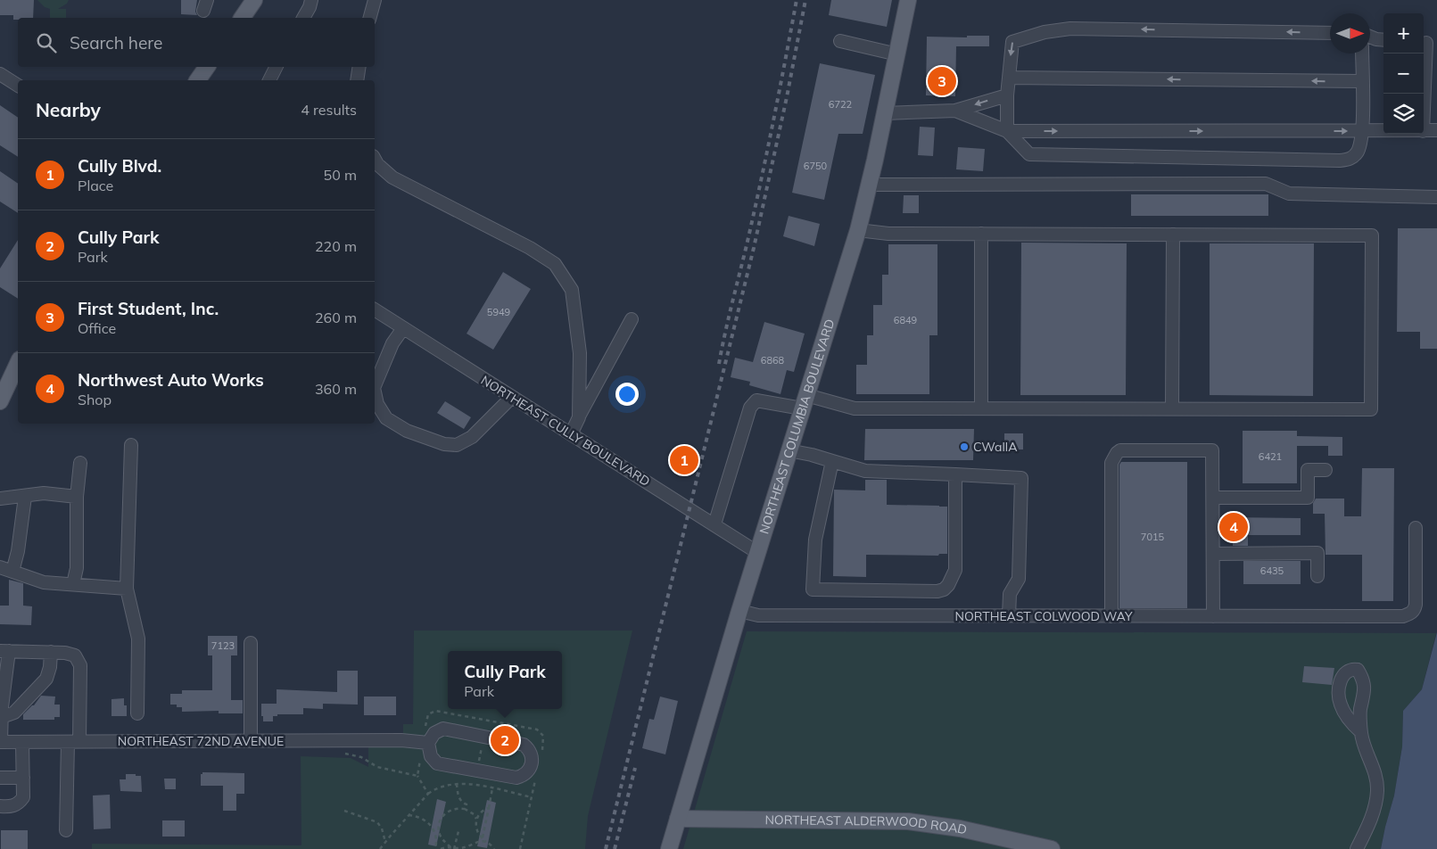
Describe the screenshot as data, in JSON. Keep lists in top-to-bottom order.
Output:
{
  "streets": {
    "main road": ["NORTHEAST COLUMBIA BOULEVARD", "NORTHEAST ALDERWOOD ROAD"],
    "street": ["NORTHEAST CULLY BOULEVARD", "NORTHEAST COLWOOD WAY", "NORTHEAST 72ND AVENUE"]
  },
  "crossings": [
    ["NORTHEAST COLUMBIA BOULEVARD", "NORTHEAST CULLY BOULEVARD"],
    ["NORTHEAST COLUMBIA BOULEVARD", "NORTHEAST COLWOOD WAY"],
    ["NORTHEAST COLUMBIA BOULEVARD", "NORTHEAST ALDERWOOD ROAD"]
  ],
  "places": ["CWallA"],
  "house_numbers": [
    "6722",
    "6750",
    "5949",
    "6849",
    "6868",
    "6421",
    "7015",
    "6435",
    "7123"
  ],
  "north": "right",
  "page": {
    "map_buttons": ["+", "−"],
    "search": "Search here",
    "pins": [
      "3",
      "1",
      "4",
      "2"
    ],
    "heading": ["Nearby", "4 results"],
    "list": [
      {
        "mark": "1",
        "name": "Cully Blvd.",
        "note": "Place",
        "value": "50 m"
      },
      {
        "mark": "2",
        "name": "Cully Park",
        "note": "Park",
        "value": "220 m"
      },
      {
        "mark": "3",
        "name": "First Student, Inc.",
        "note": "Office",
        "value": "260 m"
      },
      {
        "mark": "4",
        "name": "Northwest Auto Works",
        "note": "Shop",
        "value": "360 m"
      }
    ],
    "popup": ["Cully Park", "Park"]
  }
}
